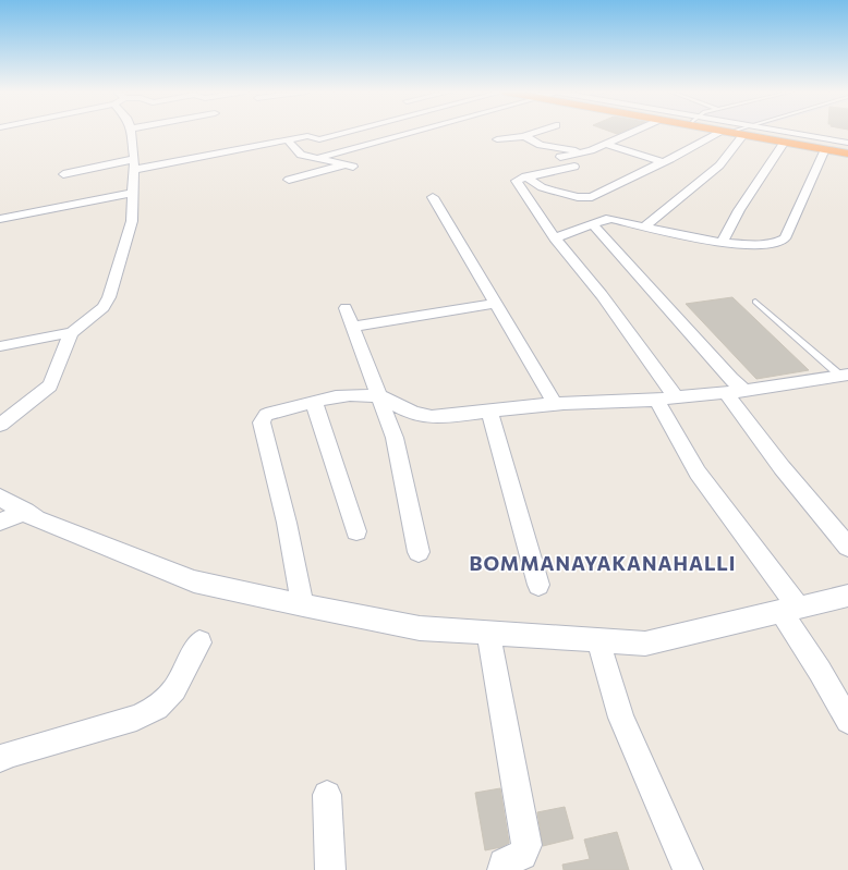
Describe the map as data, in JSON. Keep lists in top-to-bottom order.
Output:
{
  "districts": ["BOMMANAYAKANAHALLI"]
}
